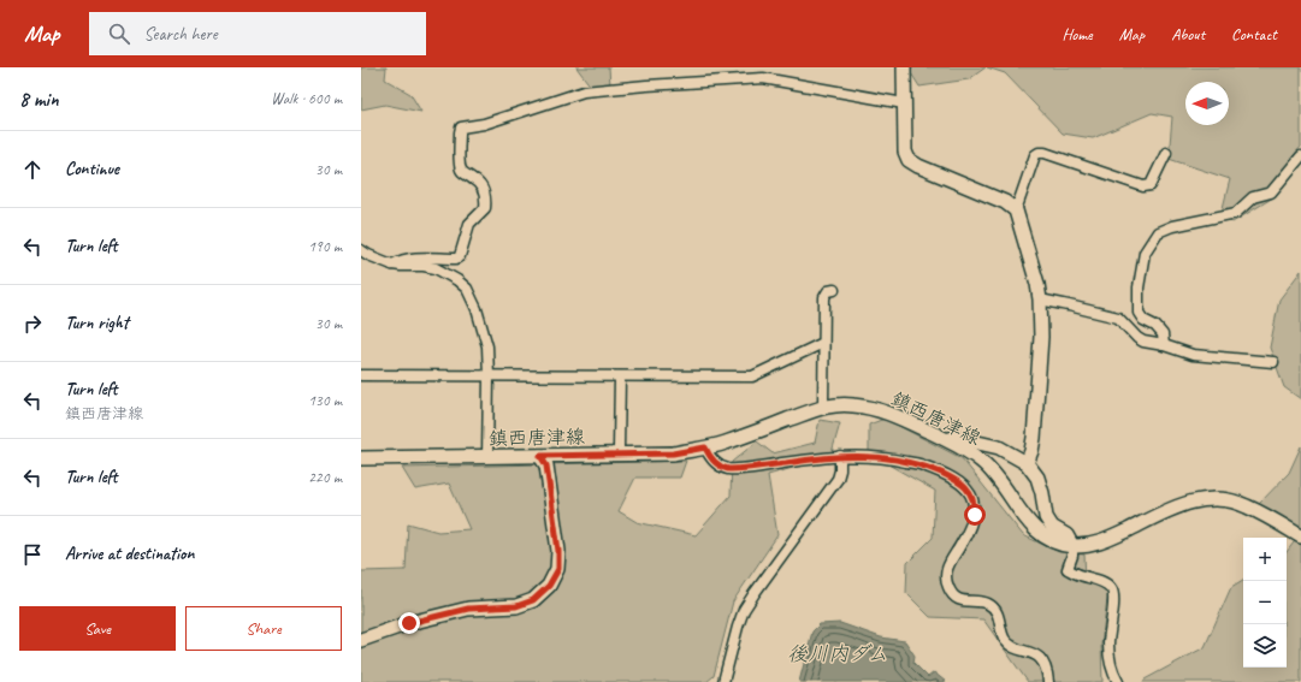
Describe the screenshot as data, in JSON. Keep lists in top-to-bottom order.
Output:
{
  "streets": {
    "main road": ["鎮西唐津線"]
  },
  "water": ["後川内ダム"],
  "north": "left",
  "page": {
    "header": "Map",
    "search": "Search here",
    "nav": [
      "Home",
      "Map",
      "About",
      "Contact"
    ],
    "heading": ["8 min", "Walk · 600 m"],
    "list": [
      ["Continue", "30 m"],
      ["Turn left", "190 m"],
      ["Turn right", "30 m"],
      ["Turn left", "鎮西唐津線", "130 m"],
      ["Turn left", "220 m"],
      "Arrive at destination"
    ],
    "map_buttons": ["+", "−"],
    "buttons": ["Save", "Share"]
  }
}
